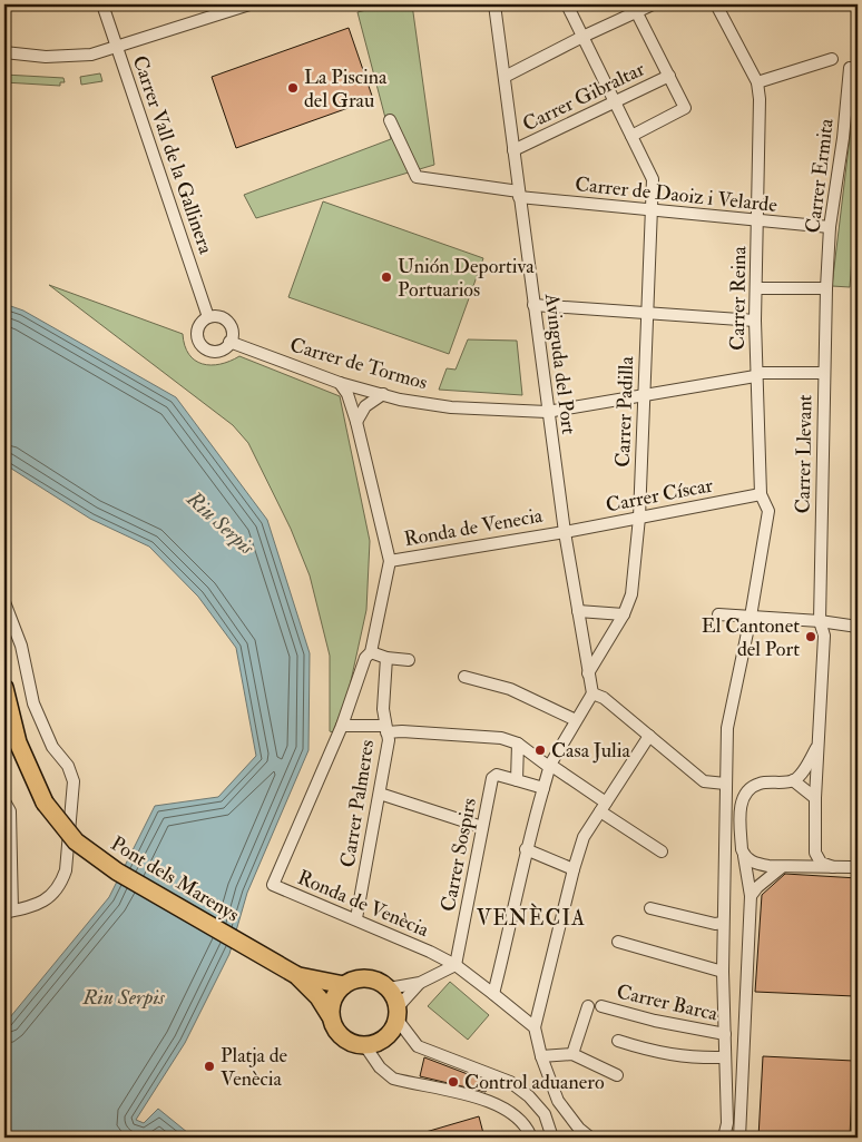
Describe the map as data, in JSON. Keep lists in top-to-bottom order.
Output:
{
  "streets": {
    "highway": ["Pont dels Marenys"],
    "street": [
      "Carrer Gibraltar",
      "Carrer Vall de la Gallinera",
      "Carrer Ermita",
      "Carrer de Daoiz i Velarde",
      "Carrer Reina",
      "Carrer de Tormos",
      "Avinguda del Port",
      "Carrer Padilla",
      "Carrer Llevant",
      "Carrer Císcar",
      "Ronda de Venecia",
      "Carrer Palmeres",
      "Carrer Sospirs",
      "Ronda de Venècia",
      "Carrer Barca"
    ]
  },
  "crossings": [
    ["Carrer Gibraltar", "Avinguda del Port"],
    ["Carrer Gibraltar", "Carrer Padilla"],
    ["Carrer Vall de la Gallinera", "Carrer de Tormos"],
    ["Carrer Ermita", "Carrer de Daoiz i Velarde"],
    ["Carrer Ermita", "Carrer Llevant"],
    ["Carrer de Daoiz i Velarde", "Carrer Reina"],
    ["Carrer de Daoiz i Velarde", "Avinguda del Port"],
    ["Carrer de Daoiz i Velarde", "Carrer Padilla"],
    ["Carrer Reina", "Carrer de Tormos"],
    ["Carrer Reina", "Carrer Císcar"],
    ["Carrer de Tormos", "Avinguda del Port"],
    ["Carrer de Tormos", "Carrer Padilla"],
    ["Carrer de Tormos", "Carrer Llevant"],
    ["Avinguda del Port", "Carrer Padilla"],
    ["Avinguda del Port", "Carrer Císcar"],
    ["Avinguda del Port", "Ronda de Venecia"],
    ["Carrer Padilla", "Carrer Císcar"],
    ["Carrer Císcar", "Ronda de Venecia"],
    ["Ronda de Venecia", "Ronda de Venècia"],
    ["Carrer Palmeres", "Ronda de Venècia"],
    ["Carrer Sospirs", "Ronda de Venècia"]
  ],
  "districts": ["VENÈCIA"],
  "water": ["Riu Serpis"],
  "places": [
    "La Piscina del Grau",
    "Unión Deportiva Portuarios",
    "El Cantonet del Port",
    "Casa Julia",
    "Platja de Venècia",
    "Control aduanero"
  ]
}
